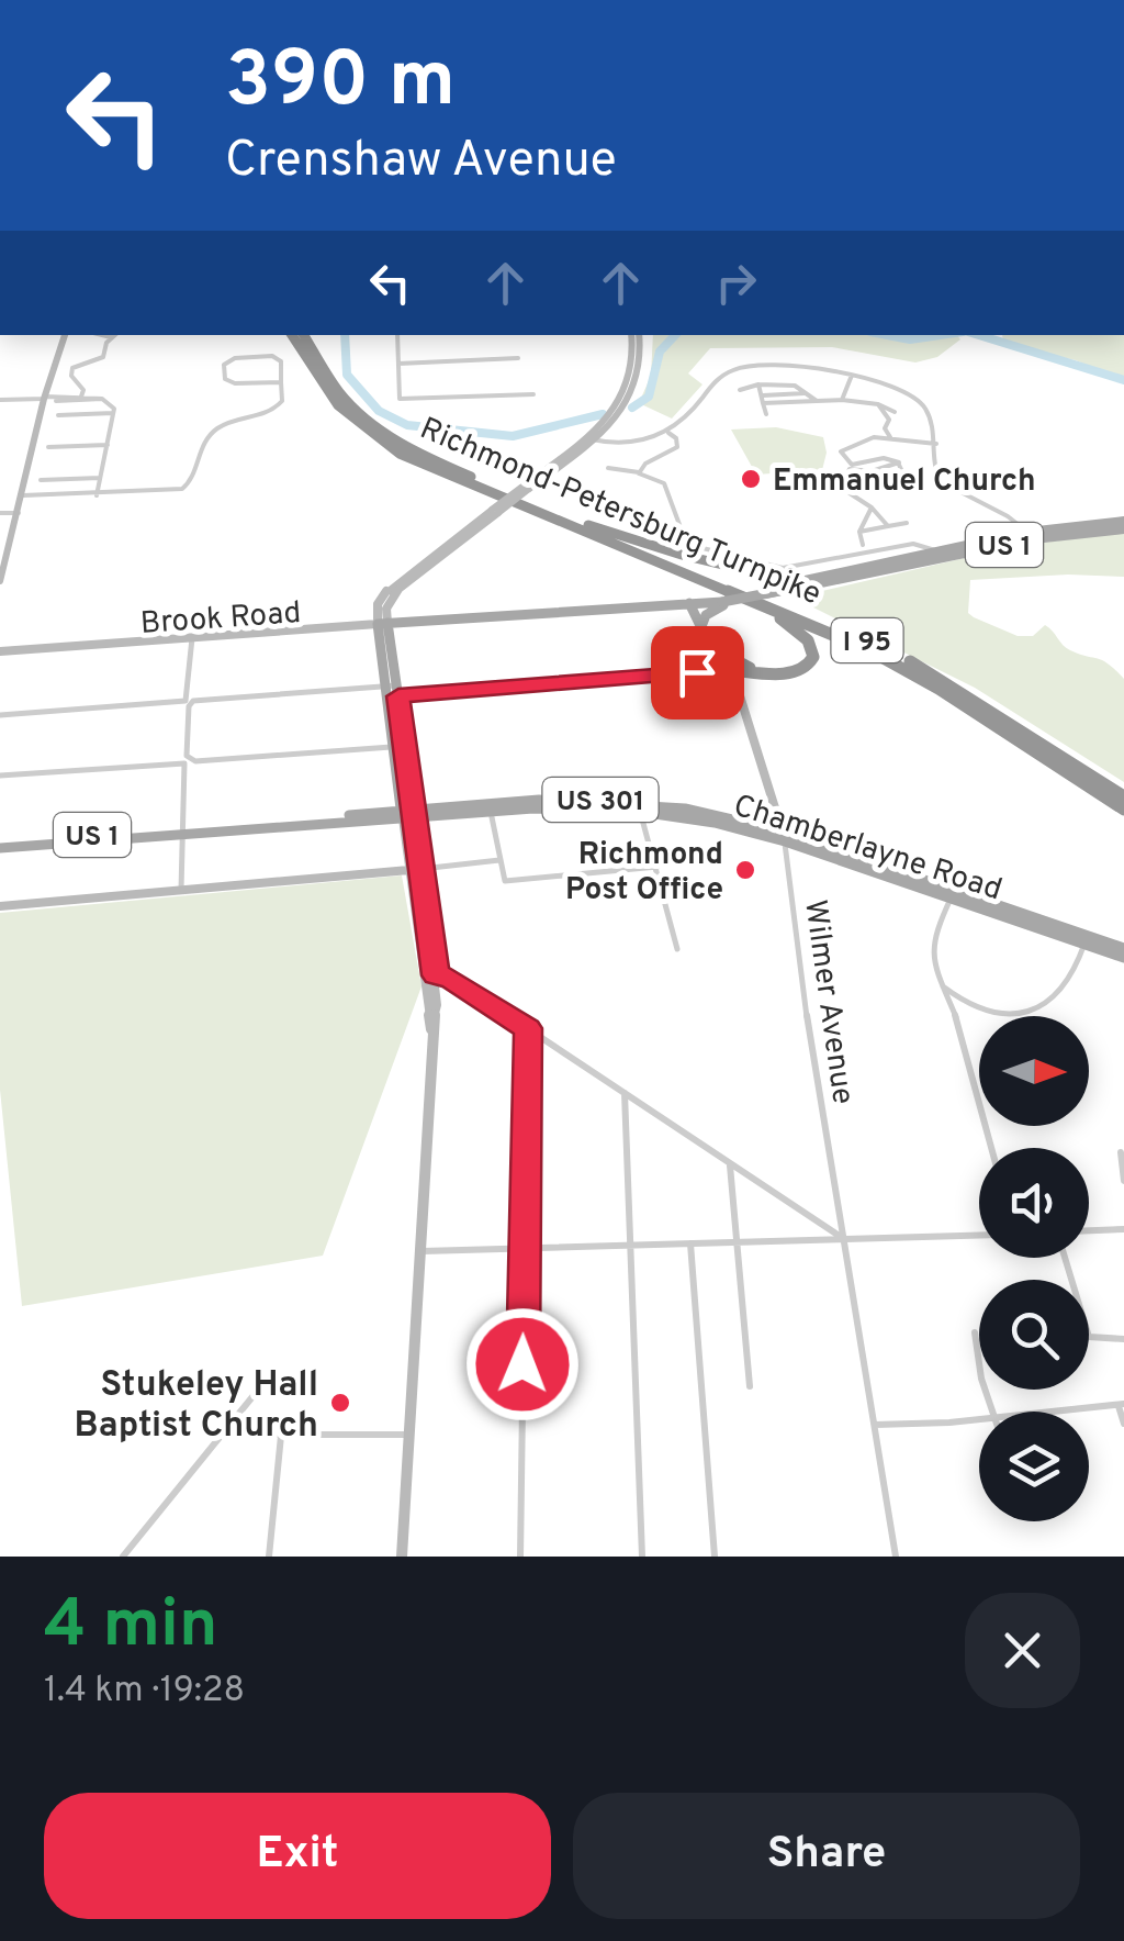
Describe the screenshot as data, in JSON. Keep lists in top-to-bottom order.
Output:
{
  "streets": {
    "highway": ["Richmond-Petersburg Turnpike", "I 95"],
    "main road": [
      "US 1",
      "Brook Road",
      "US 301",
      "Chamberlayne Road",
      "Wilmer Avenue"
    ]
  },
  "crossings": [
    ["Richmond-Petersburg Turnpike", "I 95"],
    ["Brook Road", "Wilmer Avenue"],
    ["Chamberlayne Road", "Wilmer Avenue"]
  ],
  "places": ["Emmanuel Church", "Richmond Post Office", "Stukeley Hall Baptist Church"],
  "north": "right",
  "page": {
    "turn": ["390 m", "Crenshaw Avenue"],
    "heading": ["4 min", "1.4 km · 19:28"],
    "buttons": ["Exit", "Share"]
  }
}
